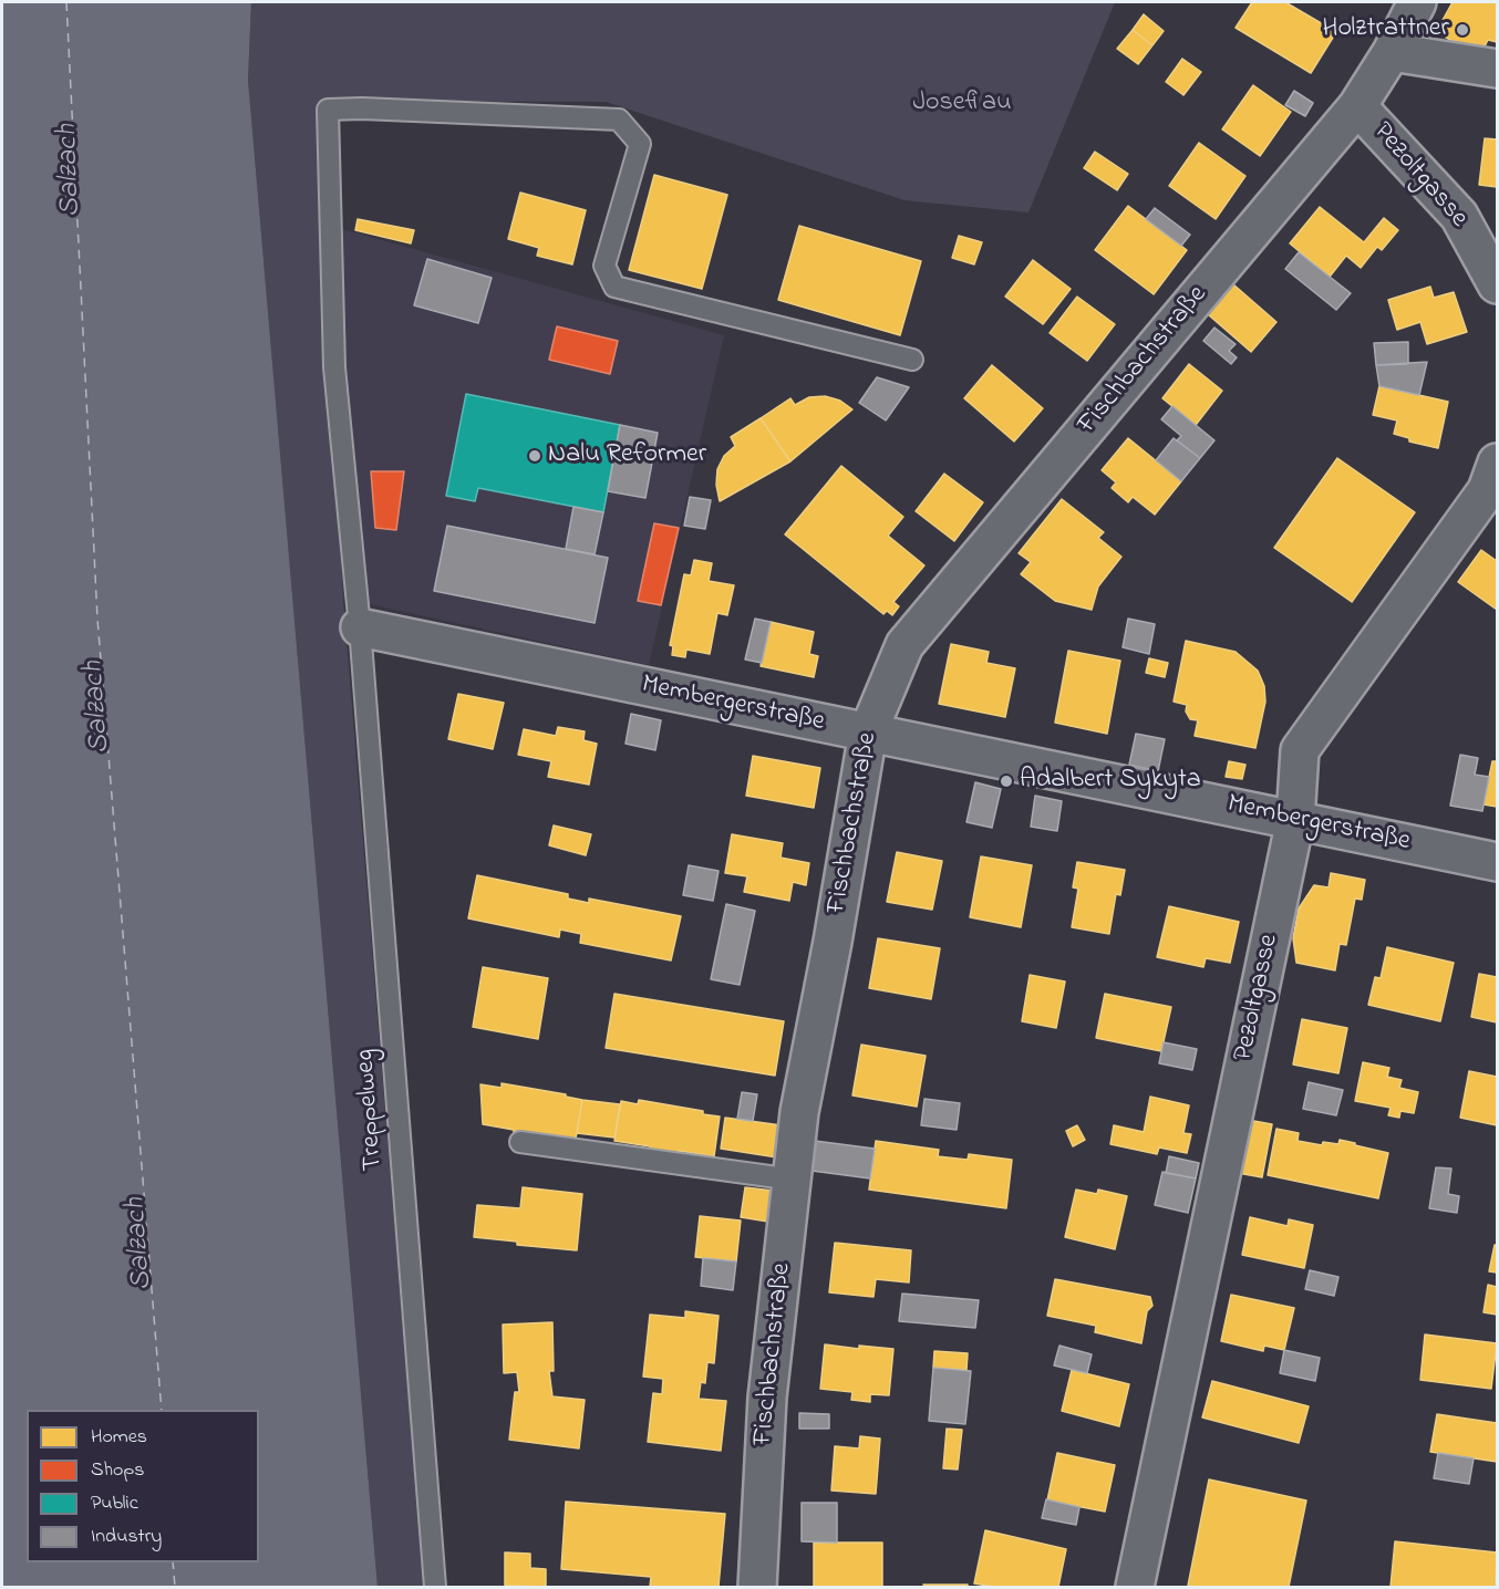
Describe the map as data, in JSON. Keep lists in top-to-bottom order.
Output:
{
  "streets": {
    "street": ["Pezoltgasse", "Fischbachstraße", "Membergerstraße"],
    "lane": ["Treppelweg"]
  },
  "crossings": [
    ["Pezoltgasse", "Fischbachstraße"],
    ["Pezoltgasse", "Membergerstraße"],
    ["Fischbachstraße", "Membergerstraße"],
    ["Membergerstraße", "Treppelweg"]
  ],
  "water": ["Salzach"],
  "parks": ["Josefiau"],
  "places": ["Holztrattner", "Nalu Reformer", "Adalbert Sykyta"],
  "legend": [
    "Homes",
    "Shops",
    "Public",
    "Industry"
  ]
}
